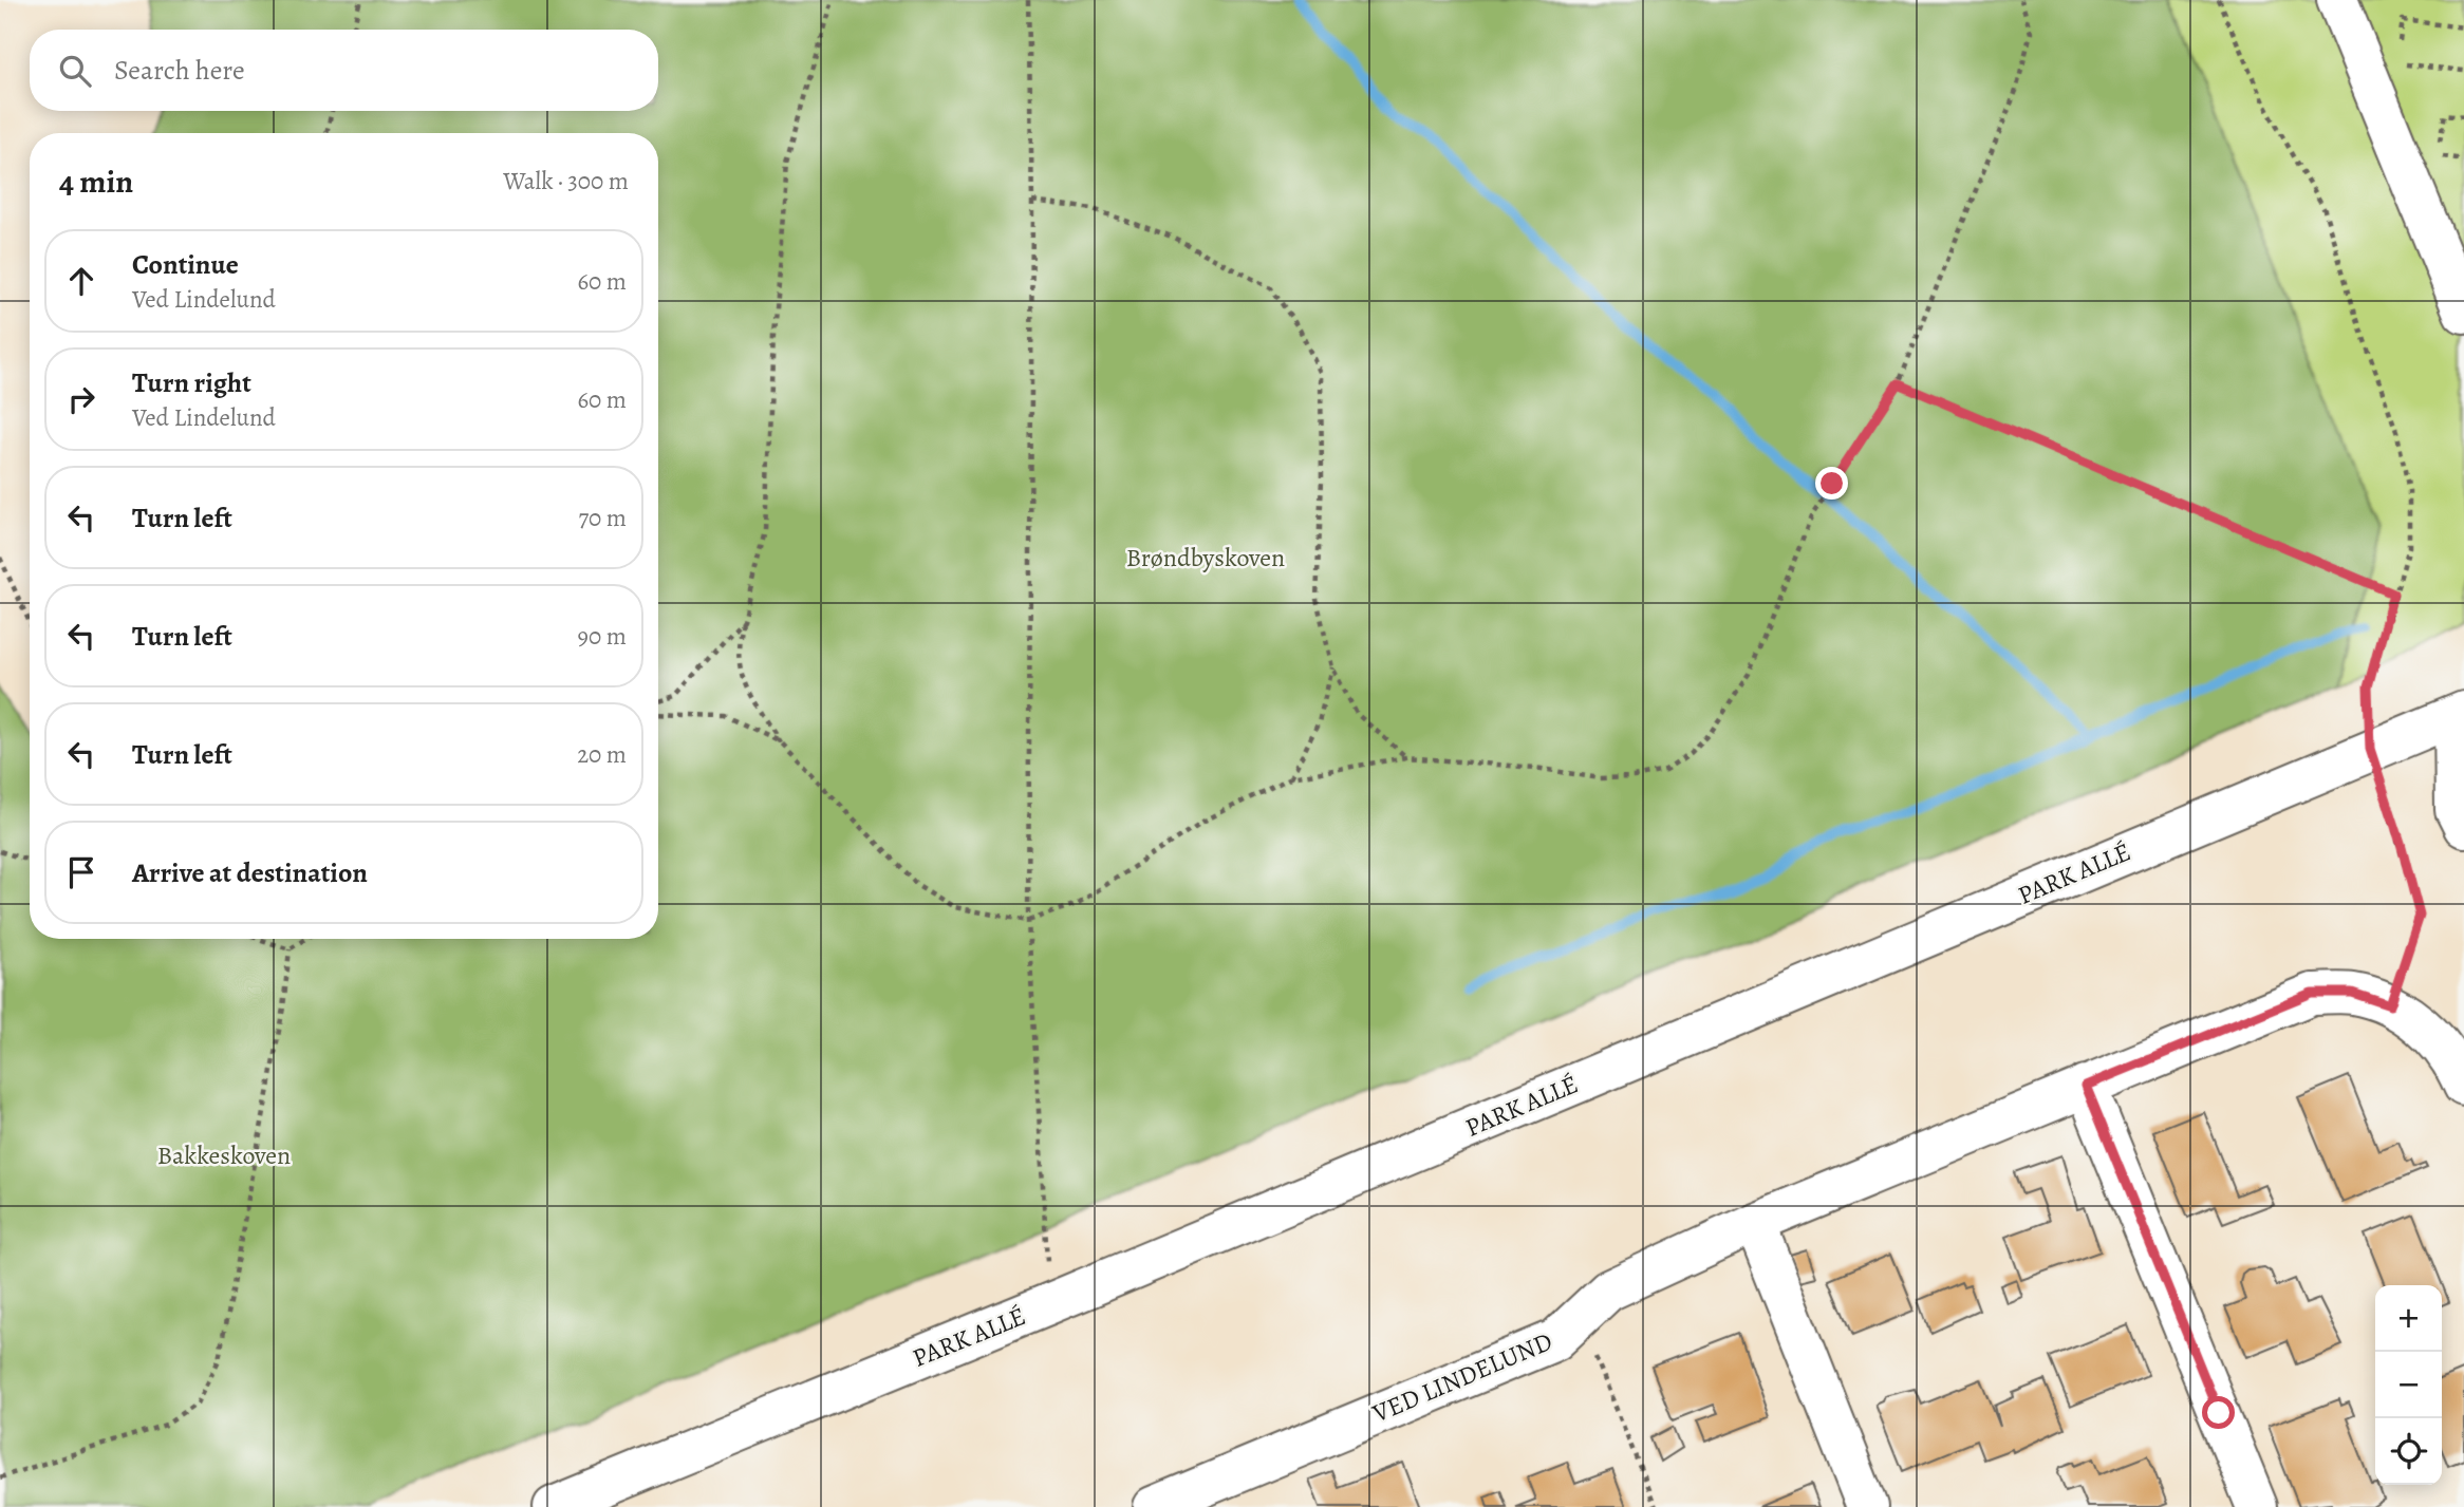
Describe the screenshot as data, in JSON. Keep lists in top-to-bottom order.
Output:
{
  "streets": {
    "street": ["PARK ALLÉ", "VED LINDELUND"]
  },
  "parks": ["Brøndbyskoven", "Bakkeskoven"],
  "page": {
    "search": "Search here",
    "heading": ["4 min", "Walk · 300 m"],
    "list": [
      ["Continue", "Ved Lindelund", "60 m"],
      ["Turn right", "Ved Lindelund", "60 m"],
      ["Turn left", "70 m"],
      ["Turn left", "90 m"],
      ["Turn left", "20 m"],
      "Arrive at destination"
    ],
    "map_buttons": ["+", "−"]
  }
}
